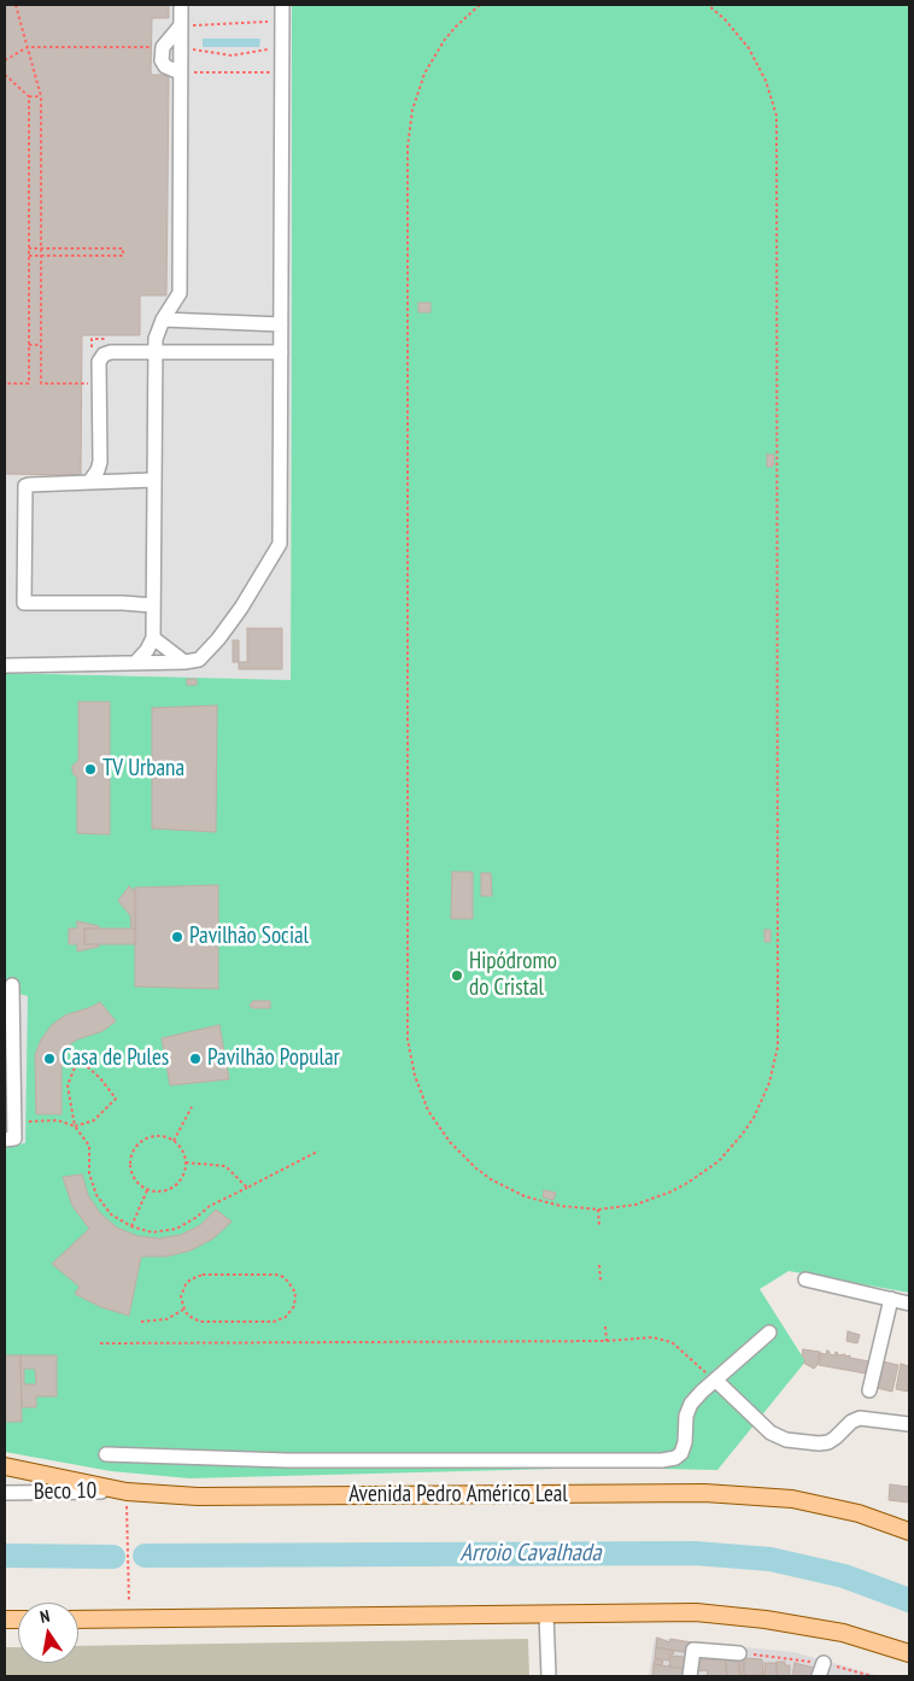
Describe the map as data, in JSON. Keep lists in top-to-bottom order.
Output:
{
  "streets": {
    "main road": ["Avenida Pedro Américo Leal"],
    "street": ["Beco 10"]
  },
  "crossings": [
    ["Beco 10", "Avenida Pedro Américo Leal"]
  ],
  "water": ["Arroio Cavalhada"],
  "places": [
    "TV Urbana",
    "Pavilhão Social",
    "Hipódromo do Cristal",
    "Casa de Pules",
    "Pavilhão Popular"
  ],
  "north": "top"
}
